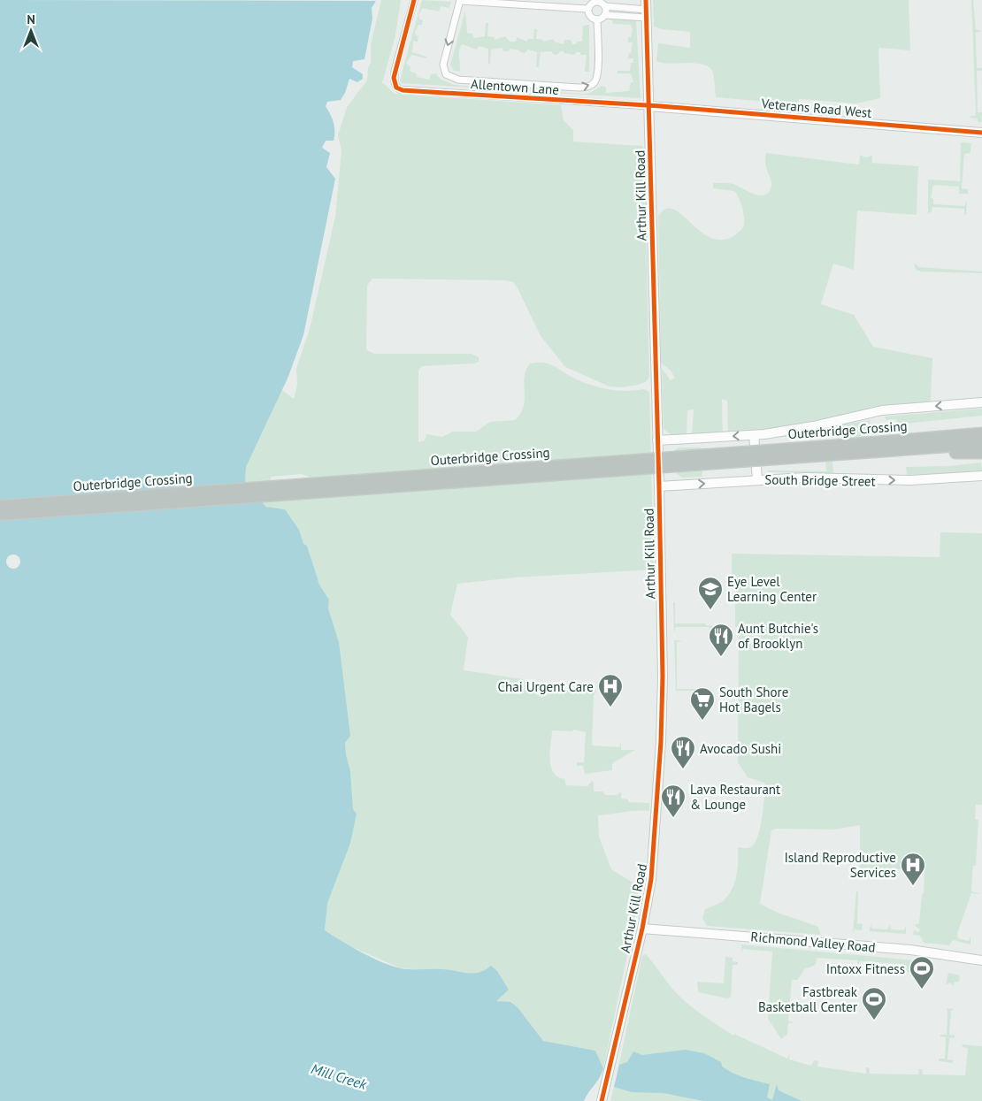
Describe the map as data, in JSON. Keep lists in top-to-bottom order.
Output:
{
  "streets": {
    "highway": ["Outerbridge Crossing"],
    "street": [
      "Allentown Lane",
      "Veterans Road West",
      "Arthur Kill Road",
      "South Bridge Street",
      "Richmond Valley Road"
    ]
  },
  "crossings": [
    ["Allentown Lane", "Veterans Road West"],
    ["Allentown Lane", "Arthur Kill Road"],
    ["Veterans Road West", "Arthur Kill Road"],
    ["Arthur Kill Road", "South Bridge Street"],
    ["Arthur Kill Road", "Richmond Valley Road"]
  ],
  "water": ["Mill Creek"],
  "places": {
    "school or university": ["Eye Level Learning Center"],
    "restaurant": ["Aunt Butchie's of Brooklyn", "Avocado Sushi", "Lava Restaurant & Lounge"],
    "hospital": ["Chai Urgent Care", "Island Reproductive Services"],
    "supermarket": ["South Shore Hot Bagels"],
    "sports": ["Intoxx Fitness", "Fastbreak Basketball Center"]
  },
  "north": "top"
}
